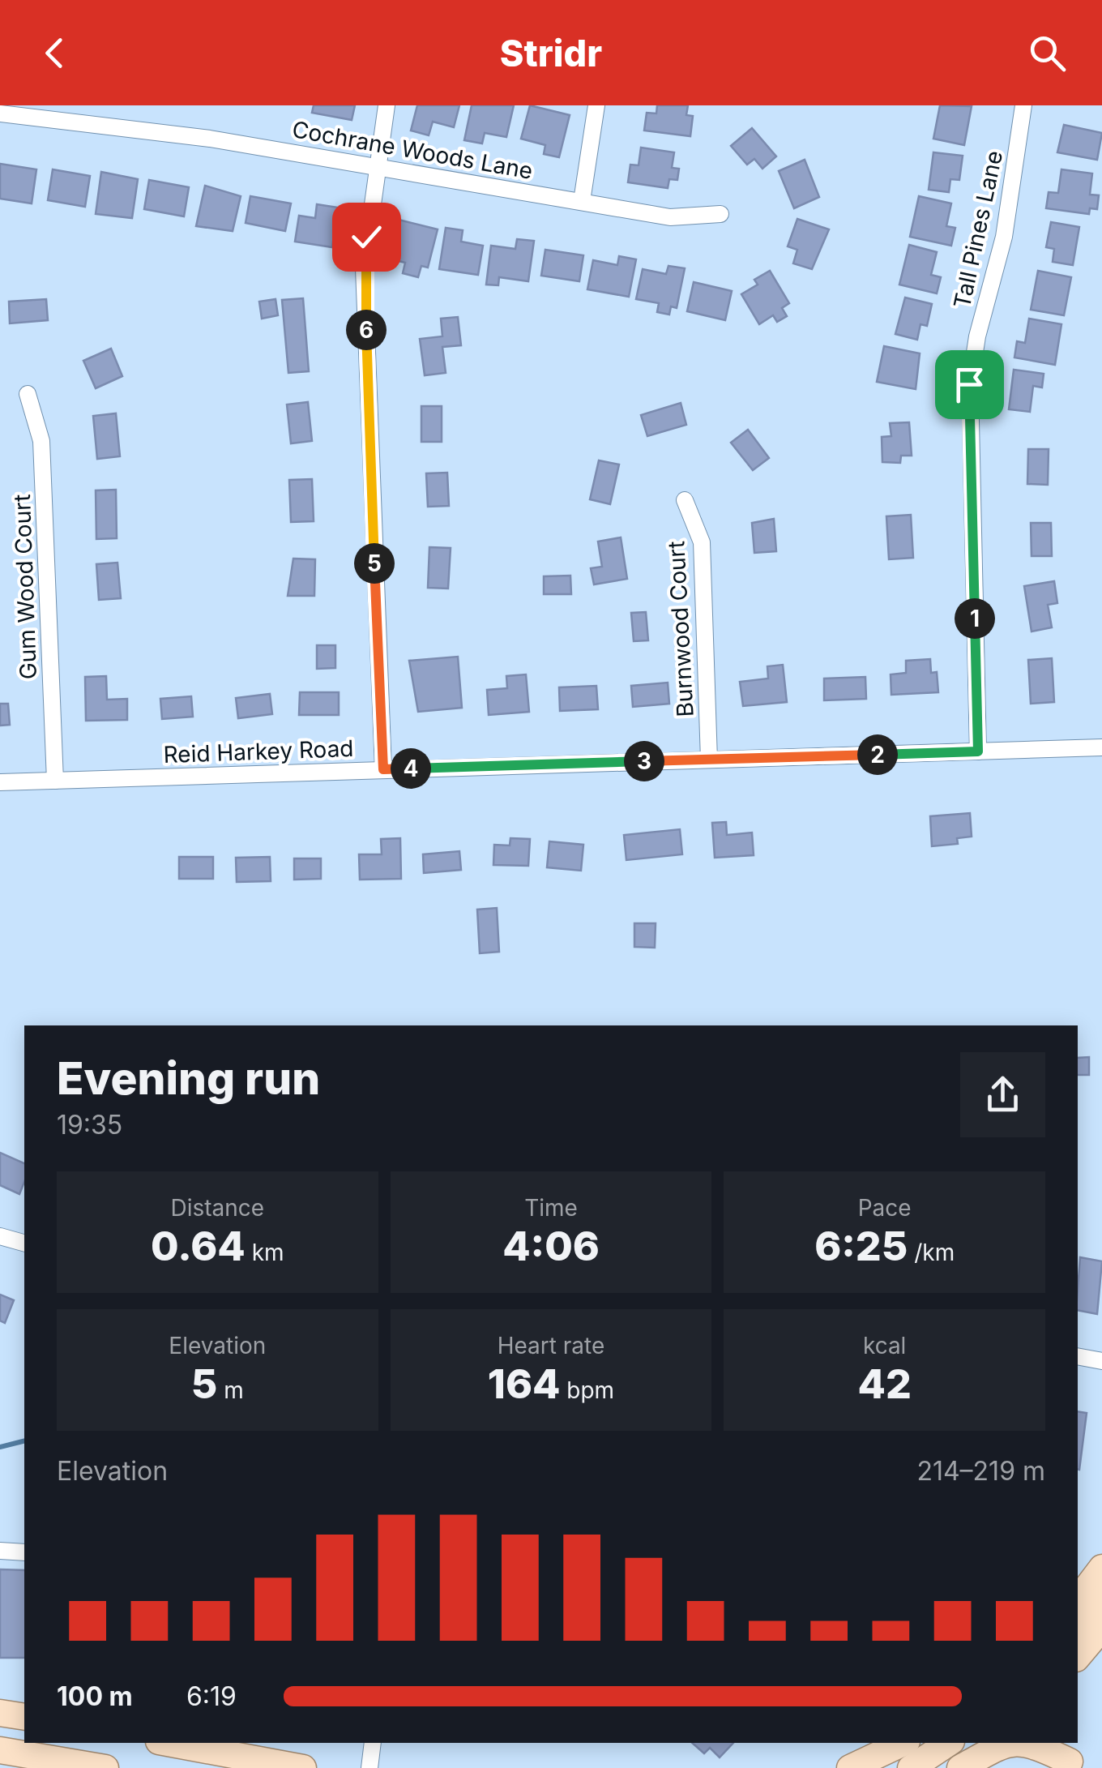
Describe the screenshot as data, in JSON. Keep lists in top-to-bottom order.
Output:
{
  "streets": {
    "street": [
      "Cochrane Woods Lane",
      "Tall Pines Lane",
      "Gum Wood Court",
      "Burnwood Court",
      "Reid Harkey Road"
    ]
  },
  "crossings": [
    ["Tall Pines Lane", "Reid Harkey Road"],
    ["Gum Wood Court", "Reid Harkey Road"],
    ["Burnwood Court", "Reid Harkey Road"]
  ],
  "page": {
    "header": "Stridr",
    "pins": [
      "6",
      "5",
      "1",
      "2",
      "3",
      "4"
    ],
    "heading": ["Evening run", "19:35"],
    "stats": [
      ["Distance", "0.64 km"],
      ["Time", "4:06"],
      ["Pace", "6:25 /km"],
      ["Elevation", "5 m"],
      ["Heart rate", "164 bpm"],
      ["kcal", "42"]
    ],
    "chart": ["Elevation", "214–219 m"],
    "list": [
      {
        "name": "100 m",
        "note": "6:19"
      }
    ]
  }
}
